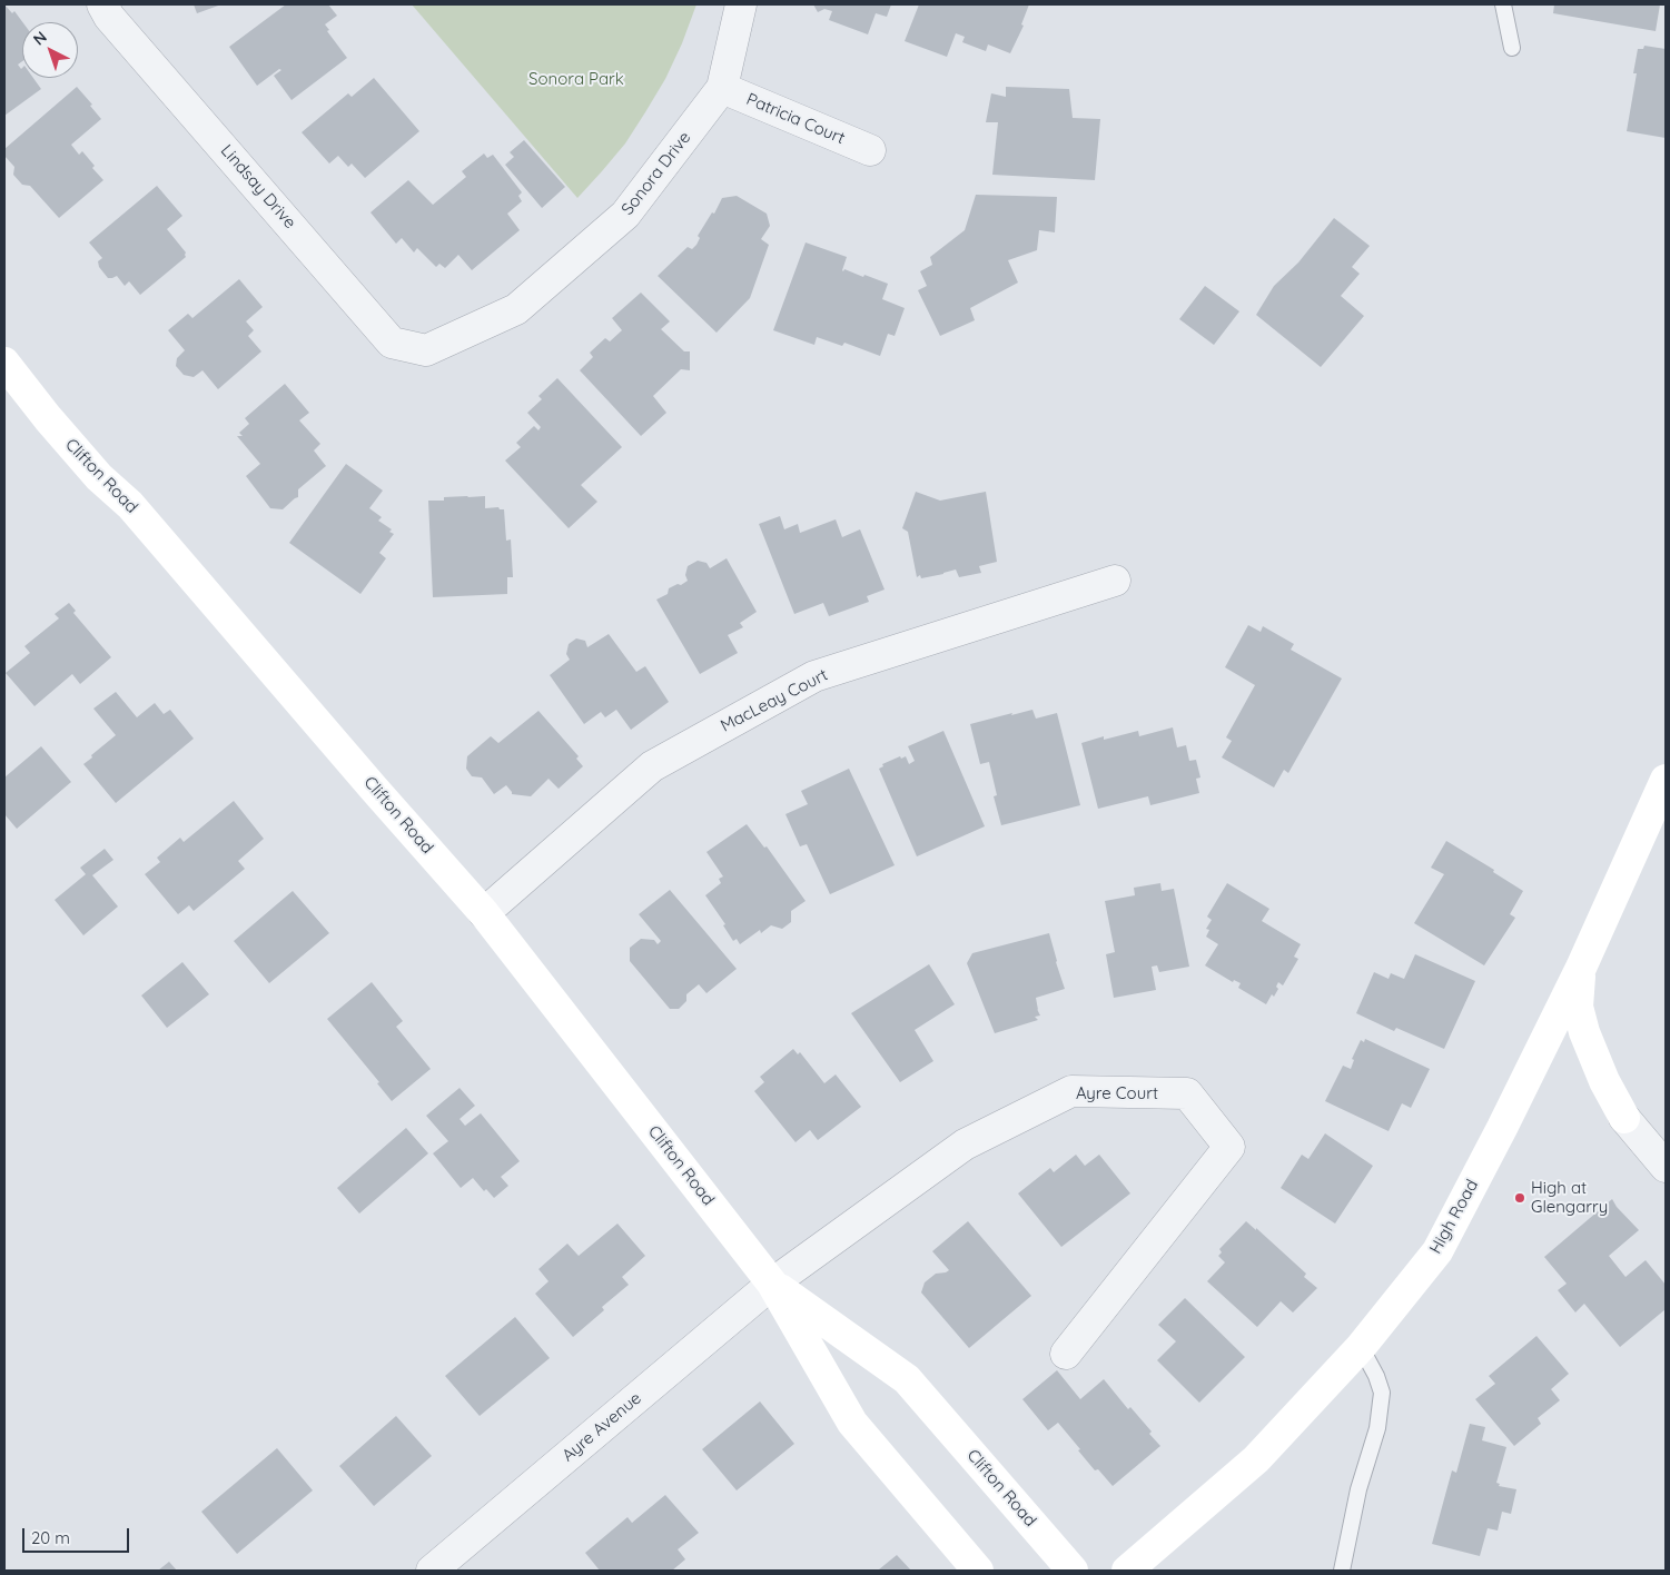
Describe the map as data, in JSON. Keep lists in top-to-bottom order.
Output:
{
  "streets": {
    "main road": ["Clifton Road", "High Road"],
    "street": [
      "Patricia Court",
      "Sonora Drive",
      "Lindsay Drive",
      "MacLeay Court",
      "Ayre Court",
      "Ayre Avenue"
    ]
  },
  "crossings": [
    ["Patricia Court", "Sonora Drive"],
    ["Sonora Drive", "Lindsay Drive"],
    ["Clifton Road", "MacLeay Court"],
    ["Clifton Road", "Ayre Court"],
    ["Clifton Road", "Ayre Avenue"],
    ["Ayre Court", "Ayre Avenue"]
  ],
  "parks": ["Sonora Park"],
  "places": ["High at Glengarry"],
  "scale_bar": "20 m",
  "north": "top left"
}
